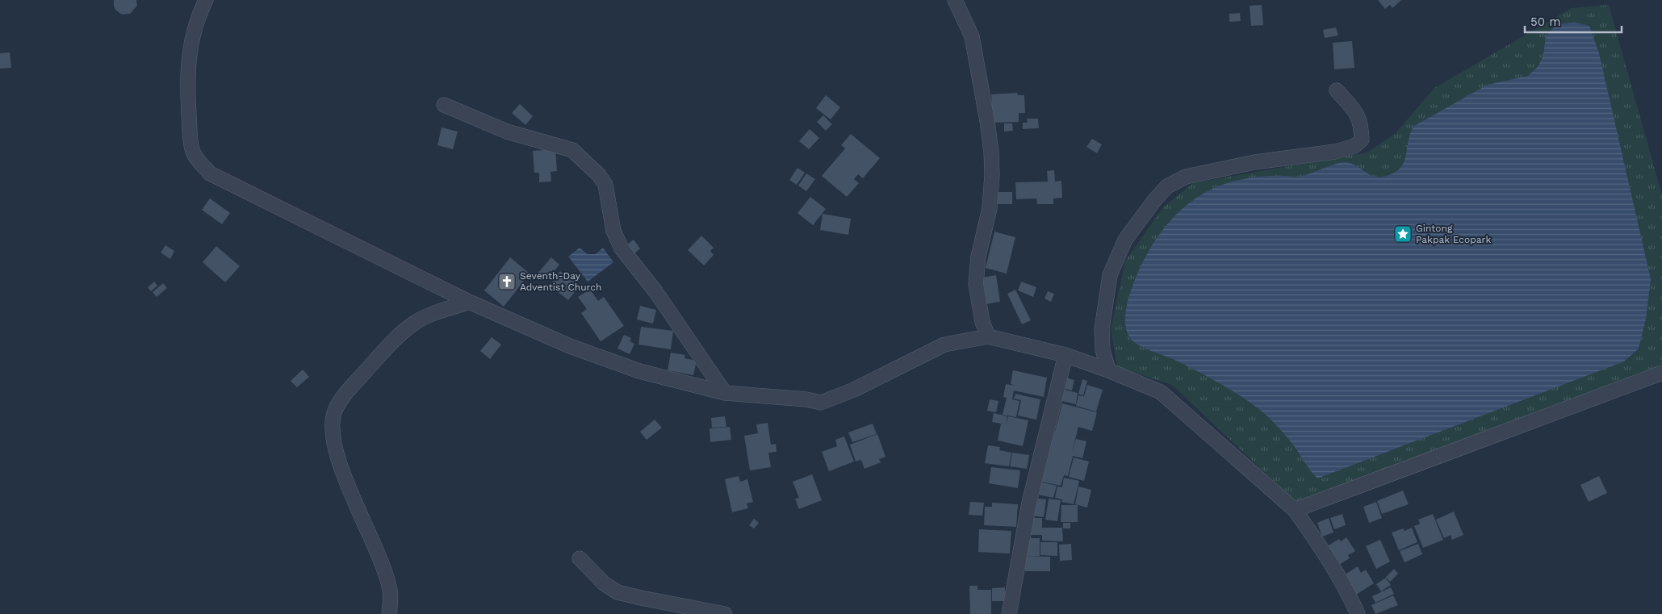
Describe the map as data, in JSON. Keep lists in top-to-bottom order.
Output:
{
  "places": {
    "place": ["Gintong Pakpak Ecopark"],
    "church": ["Seventh-Day Adventist Church"]
  },
  "scale_bar": "50 m"
}
